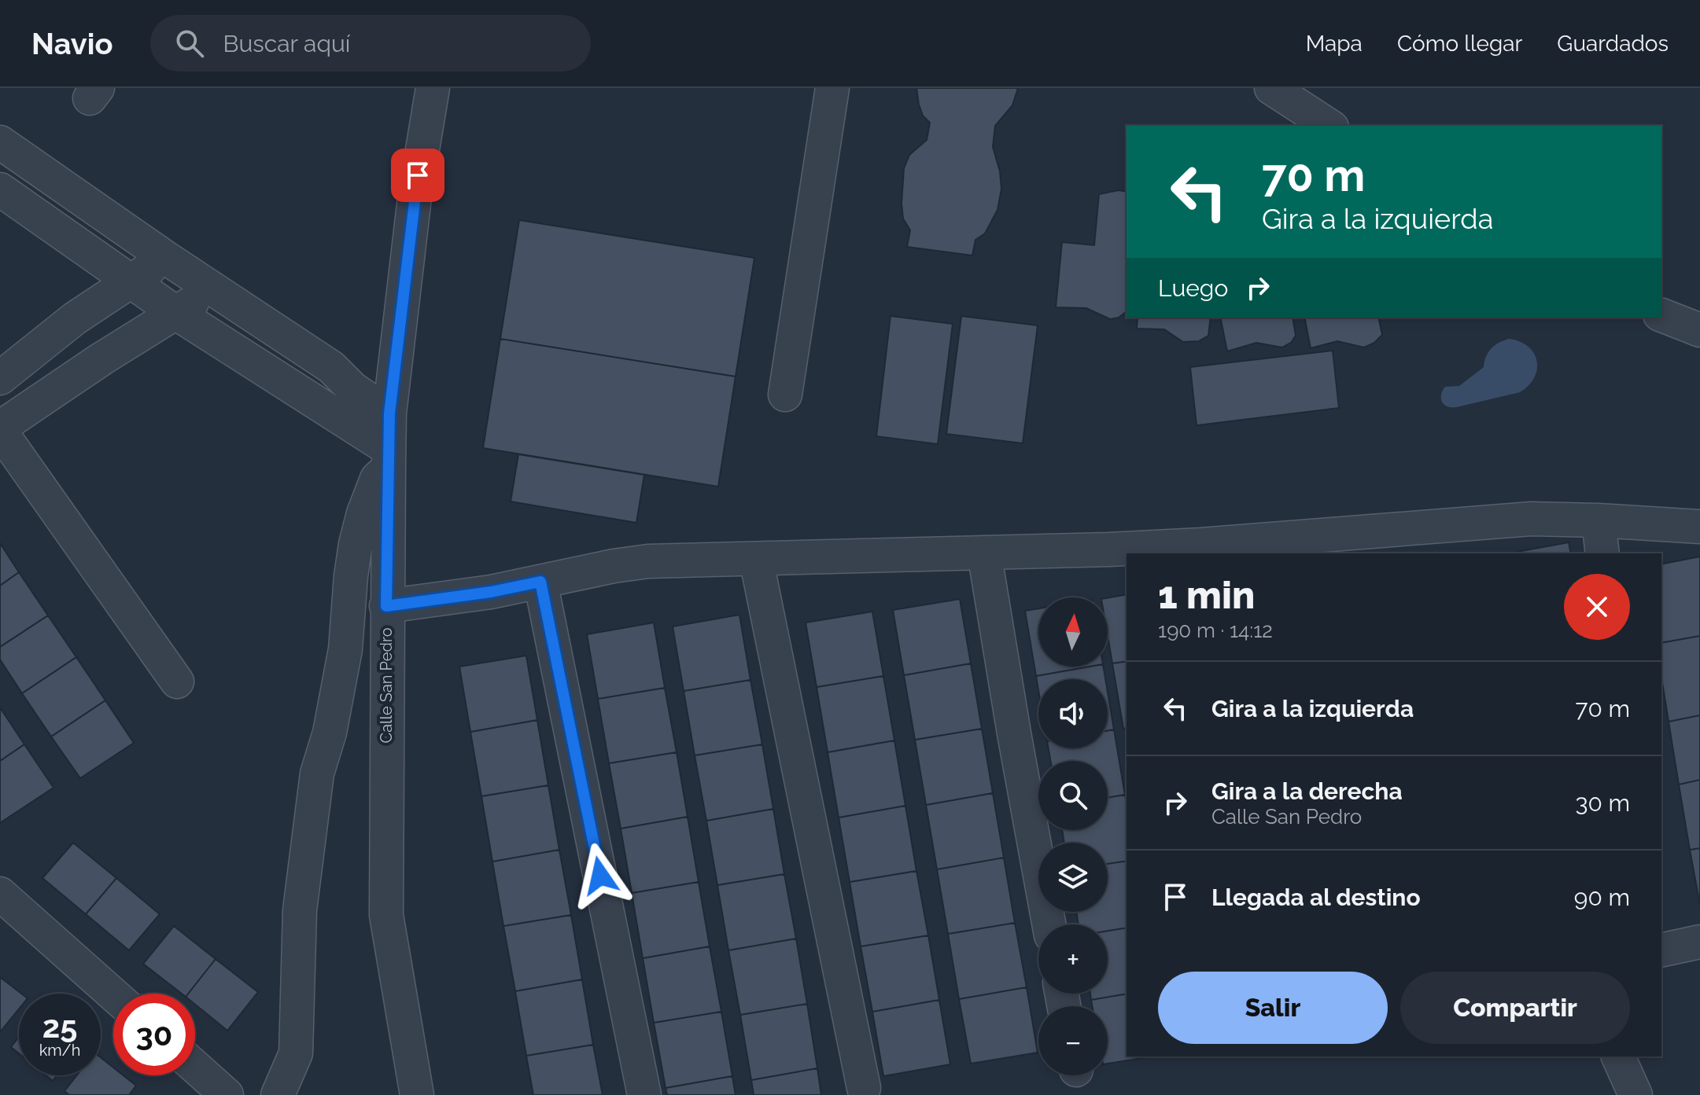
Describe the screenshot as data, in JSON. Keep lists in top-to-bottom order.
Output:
{
  "streets": {
    "street": ["Calle San Pedro"]
  },
  "north": "top",
  "page": {
    "header": "Navio",
    "search": "Buscar aquí",
    "nav": ["Mapa", "Cómo llegar", "Guardados"],
    "turn": ["70 m", "Gira a la izquierda"],
    "then": "Luego",
    "heading": ["1 min", "190 m · 14:12"],
    "map_buttons": ["+", "−"],
    "list": [
      {
        "name": "Gira a la izquierda",
        "value": "70 m"
      },
      {
        "name": "Gira a la derecha",
        "note": "Calle San Pedro",
        "value": "30 m"
      },
      {
        "name": "Llegada al destino",
        "value": "90 m"
      }
    ],
    "buttons": ["Salir", "Compartir"],
    "speed": "25 km/h",
    "limit": "30"
  }
}
